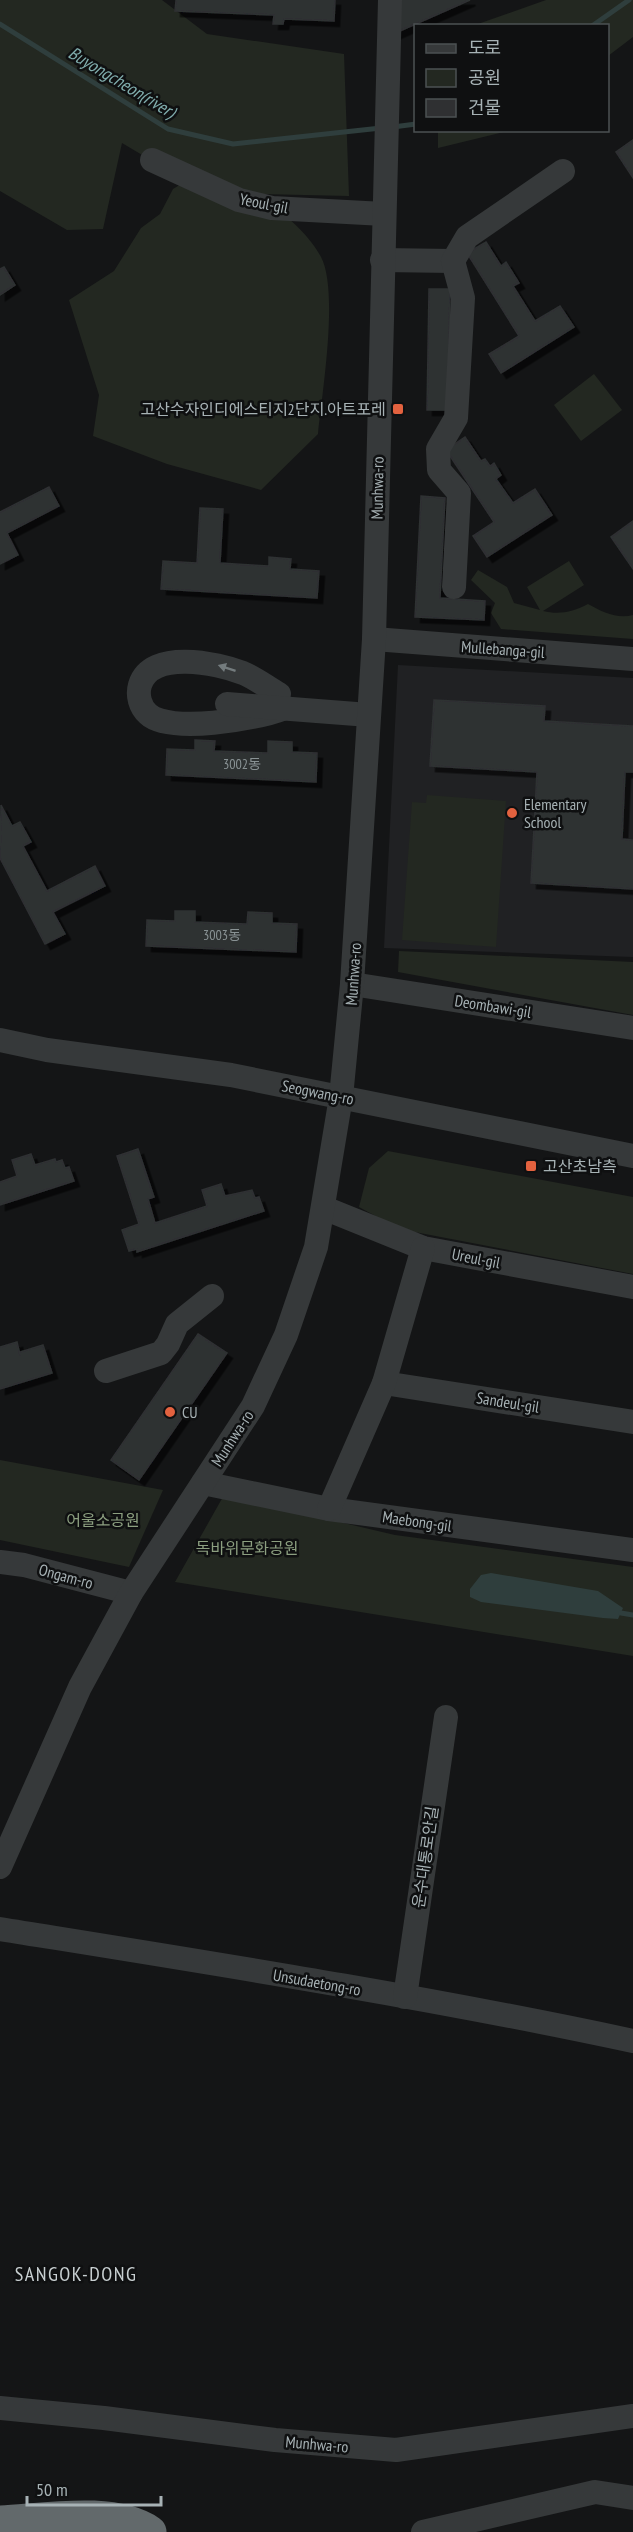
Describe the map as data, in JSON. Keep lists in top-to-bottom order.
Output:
{
  "streets": {
    "street": [
      "Yeoul-gil",
      "Munhwa-ro",
      "Mullebanga-gil",
      "Deombawi-gil",
      "Seogwang-ro",
      "Ureul-gil",
      "Sandeul-gil",
      "Maebong-gil",
      "Ongam-ro",
      "운수대통로안길",
      "Unsudaetong-ro"
    ]
  },
  "crossings": [
    ["Yeoul-gil", "Munhwa-ro"],
    ["Munhwa-ro", "Mullebanga-gil"],
    ["Munhwa-ro", "Deombawi-gil"],
    ["Munhwa-ro", "Seogwang-ro"],
    ["Munhwa-ro", "Ureul-gil"],
    ["Munhwa-ro", "Maebong-gil"],
    ["Munhwa-ro", "Ongam-ro"],
    ["운수대통로안길", "Unsudaetong-ro"]
  ],
  "districts": ["SANGOK-DONG"],
  "water": ["Buyongcheon(river)"],
  "parks": ["어울소공원", "독바위문화공원"],
  "places": {
    "transit": ["고산수자인디에스티지2단지.아트포레", "고산초남측"],
    "other": ["Elementary School", "CU"]
  },
  "house_numbers": ["3002동", "3003동"],
  "legend": ["도로", "공원", "건물"],
  "scale_bar": "50 m"
}
